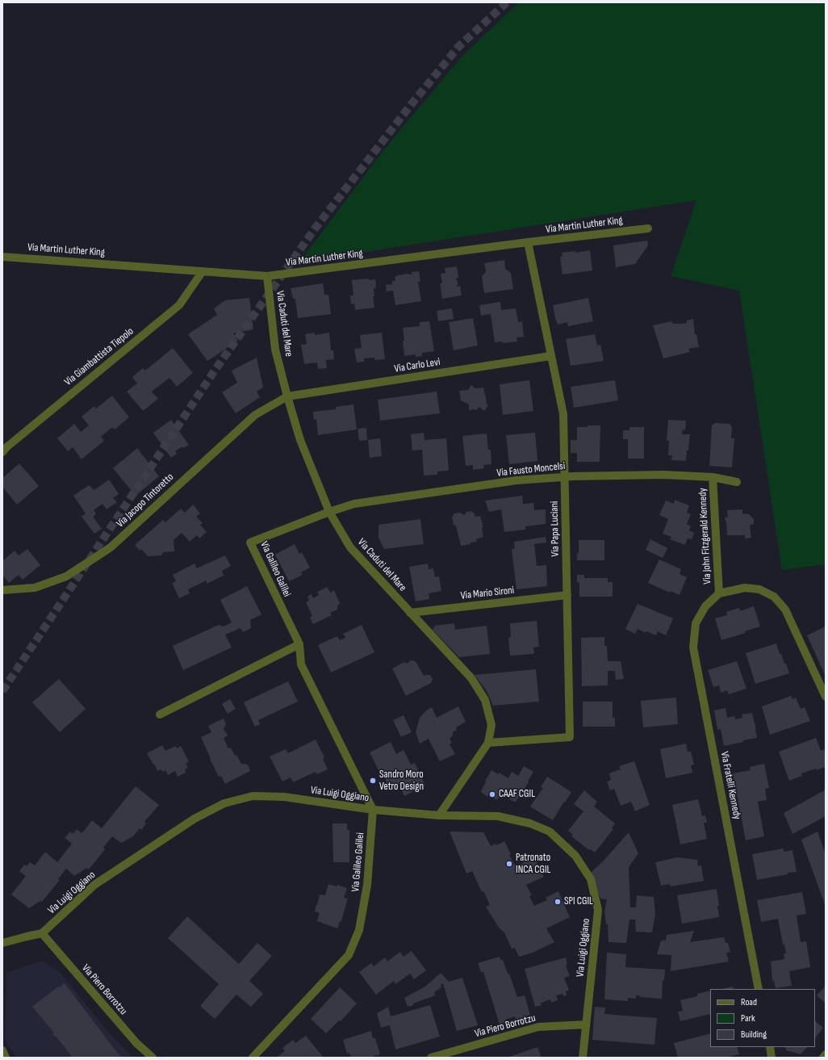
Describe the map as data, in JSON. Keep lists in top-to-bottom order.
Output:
{
  "streets": {
    "street": [
      "Via Martin Luther King",
      "Via Caduti del Mare",
      "Via Giambattista Tiepolo",
      "Via Carlo Levi",
      "Via Fausto Moncelsi",
      "Via Jacopo Tintoretto",
      "Via Papa Luciani",
      "Via John Fitzgerald Kennedy",
      "Via Galileo Galilei",
      "Via Mario Sironi",
      "Via Fratelli Kennedy",
      "Via Luigi Oggiano",
      "Via Piero Borrotzu"
    ]
  },
  "crossings": [
    ["Via Martin Luther King", "Via Caduti del Mare"],
    ["Via Martin Luther King", "Via Giambattista Tiepolo"],
    ["Via Martin Luther King", "Via Papa Luciani"],
    ["Via Caduti del Mare", "Via Carlo Levi"],
    ["Via Caduti del Mare", "Via Fausto Moncelsi"],
    ["Via Caduti del Mare", "Via Jacopo Tintoretto"],
    ["Via Caduti del Mare", "Via Papa Luciani"],
    ["Via Caduti del Mare", "Via Galileo Galilei"],
    ["Via Caduti del Mare", "Via Mario Sironi"],
    ["Via Caduti del Mare", "Via Luigi Oggiano"],
    ["Via Carlo Levi", "Via Jacopo Tintoretto"],
    ["Via Carlo Levi", "Via Papa Luciani"],
    ["Via Fausto Moncelsi", "Via Papa Luciani"],
    ["Via Fausto Moncelsi", "Via John Fitzgerald Kennedy"],
    ["Via Fausto Moncelsi", "Via Galileo Galilei"],
    ["Via Papa Luciani", "Via Mario Sironi"],
    ["Via John Fitzgerald Kennedy", "Via Fratelli Kennedy"],
    ["Via Galileo Galilei", "Via Luigi Oggiano"],
    ["Via Luigi Oggiano", "Via Piero Borrotzu"]
  ],
  "places": [
    "Sandro Moro Vetro Design",
    "CAAF CGIL",
    "Patronato INCA CGIL",
    "SPI CGIL"
  ],
  "legend": ["Road", "Park", "Building"]
}
